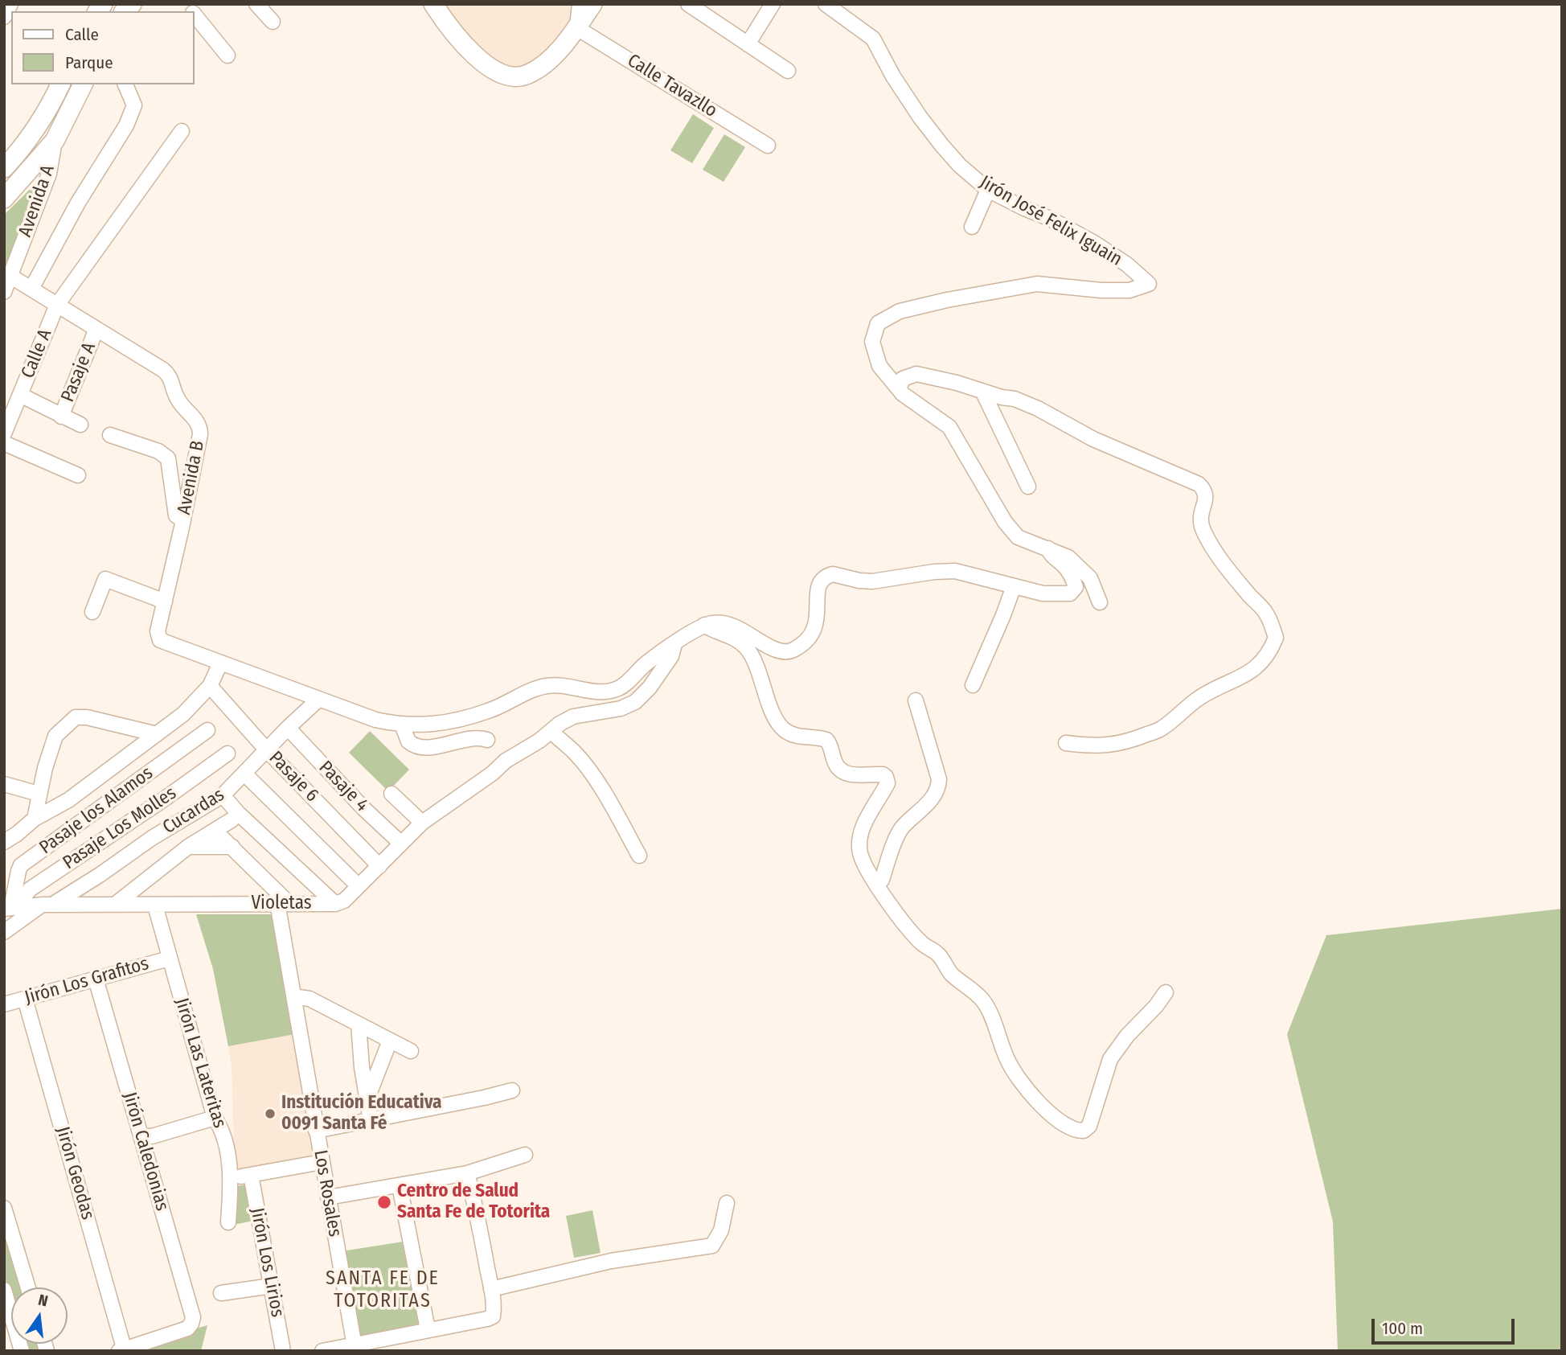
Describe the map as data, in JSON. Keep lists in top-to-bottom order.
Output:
{
  "streets": {
    "street": [
      "Calle Tavazllo",
      "Avenida A",
      "Jirón José Felix Iguain",
      "Calle A",
      "Pasaje A",
      "Avenida B",
      "Pasaje 6",
      "Pasaje 4",
      "Pasaje los Alamos",
      "Cucardas",
      "Pasaje Los Molles",
      "Violetas",
      "Jirón Los Grafitos",
      "Jirón Las Lateritas",
      "Jirón Caledonias",
      "Jirón Geodas",
      "Los Rosales",
      "Jirón Los Lirios"
    ]
  },
  "crossings": [
    ["Avenida A", "Avenida B"],
    ["Calle A", "Avenida B"],
    ["Pasaje A", "Avenida B"],
    ["Pasaje 6", "Cucardas"],
    ["Pasaje 6", "Violetas"],
    ["Pasaje 4", "Cucardas"],
    ["Pasaje 4", "Violetas"],
    ["Pasaje los Alamos", "Pasaje Los Molles"],
    ["Pasaje los Alamos", "Violetas"],
    ["Cucardas", "Violetas"],
    ["Pasaje Los Molles", "Violetas"],
    ["Violetas", "Jirón Las Lateritas"],
    ["Violetas", "Los Rosales"],
    ["Jirón Los Grafitos", "Jirón Las Lateritas"],
    ["Jirón Los Grafitos", "Jirón Caledonias"],
    ["Jirón Los Grafitos", "Jirón Geodas"],
    ["Jirón Caledonias", "Jirón Geodas"]
  ],
  "districts": ["SANTA FE DE TOTORITAS"],
  "places": ["Institución Educativa 0091 Santa Fé", "Centro de Salud Santa Fe de Totorita"],
  "legend": ["Calle", "Parque"],
  "scale_bar": "100 m",
  "north": "top"
}
